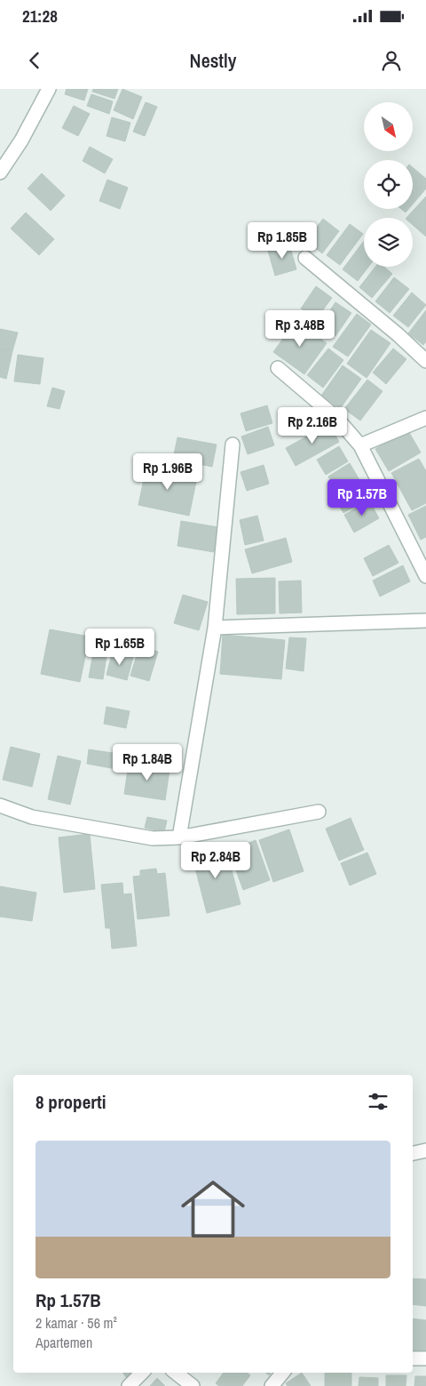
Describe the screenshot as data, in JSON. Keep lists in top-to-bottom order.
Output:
{
  "north": "bottom right",
  "page": {
    "status": "21:28",
    "header": "Nestly",
    "price": [
      "Rp 1.85B",
      "Rp 3.48B",
      "Rp 2.16B",
      "Rp 1.96B",
      "Rp 1.57B",
      "Rp 1.65B",
      "Rp 1.84B",
      "Rp 2.84B"
    ],
    "heading": "8 properti",
    "list": [
      {
        "name": "Rp 1.57B",
        "note": "2 kamar · 56 m² · Apartemen"
      }
    ]
  }
}
